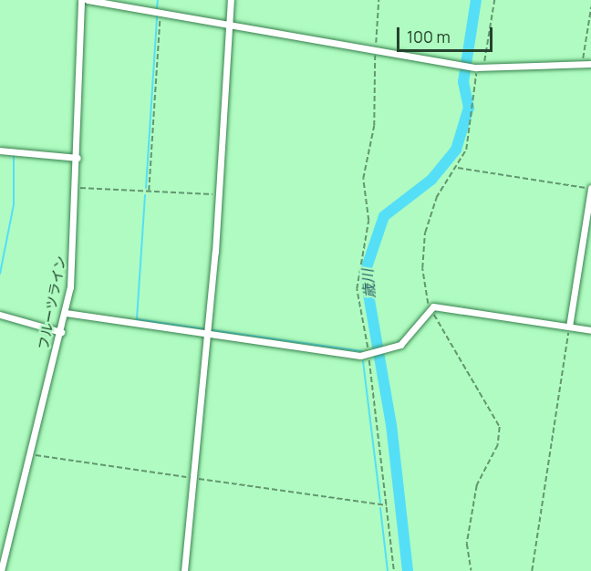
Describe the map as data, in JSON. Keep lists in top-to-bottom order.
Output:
{
  "streets": {
    "street": ["フルーツライン"]
  },
  "water": ["歳川"],
  "scale_bar": "100 m"
}
